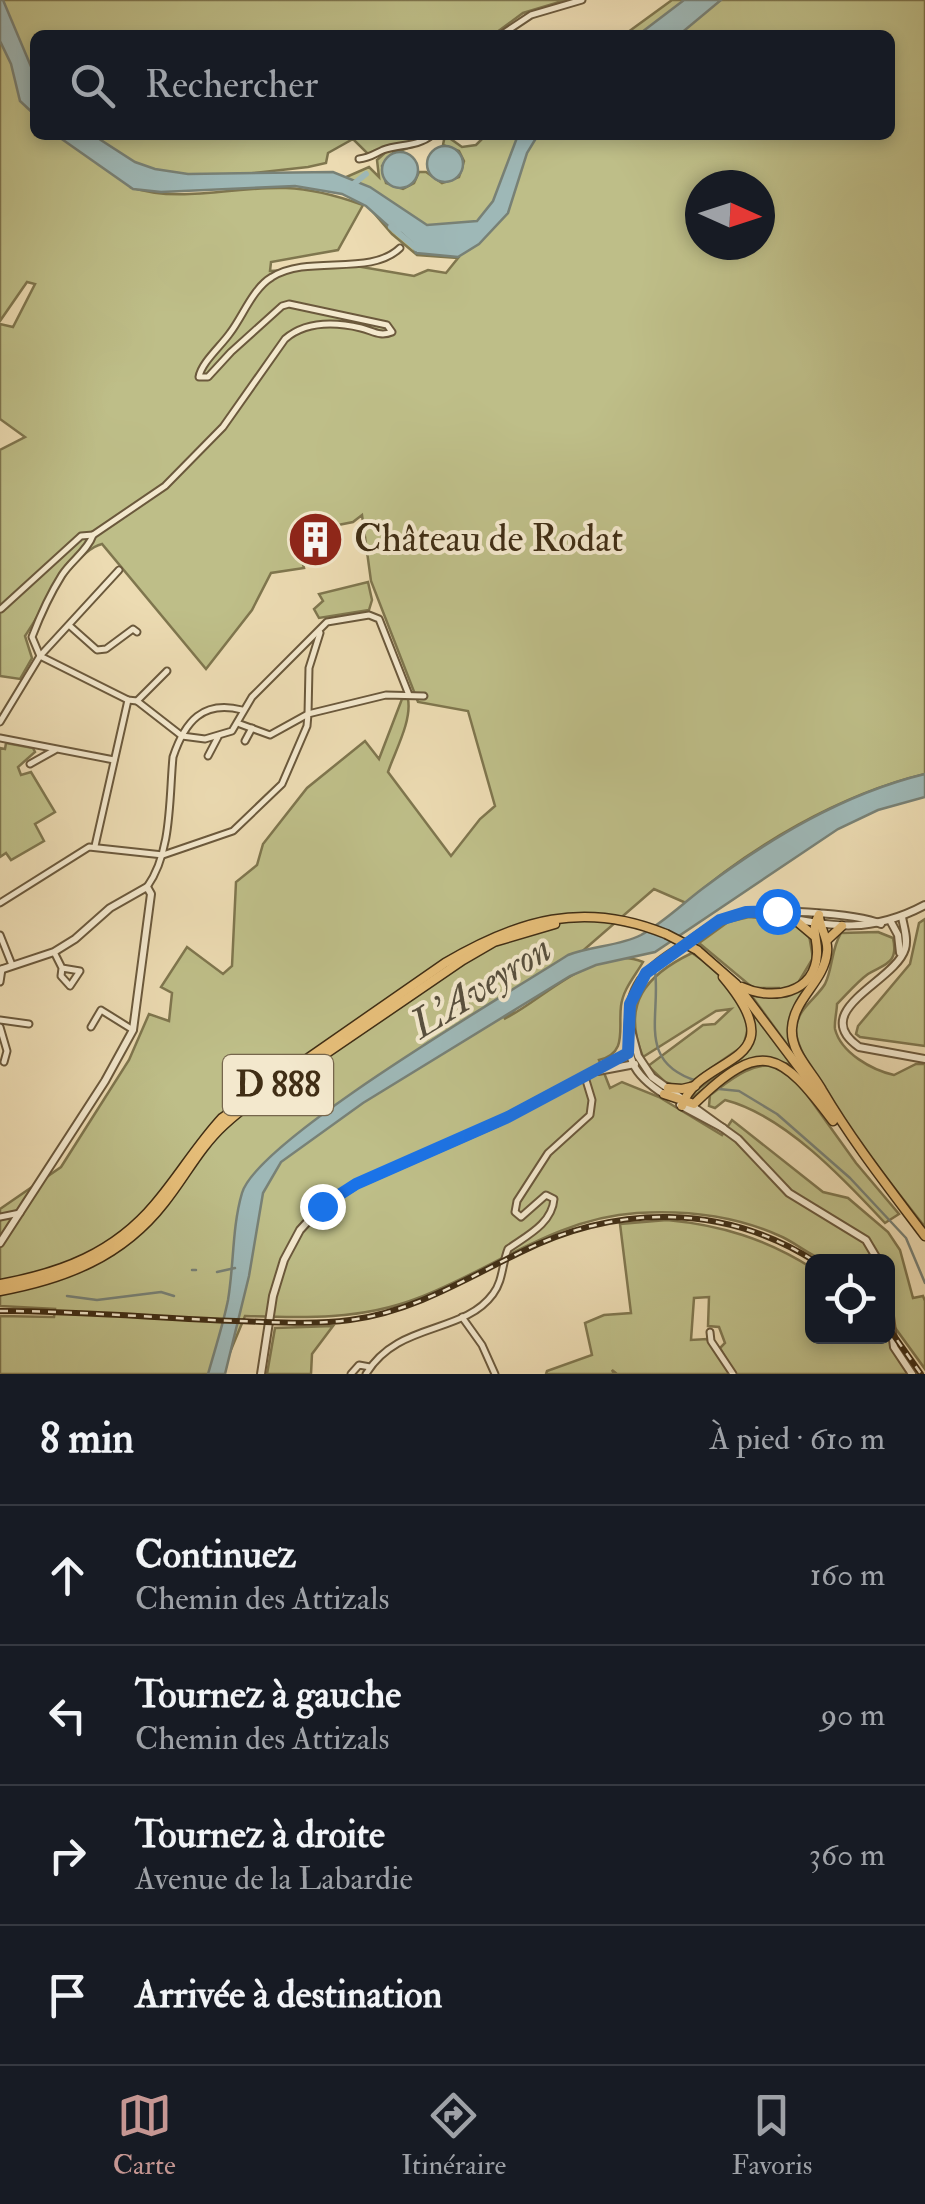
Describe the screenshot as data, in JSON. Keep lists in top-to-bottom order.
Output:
{
  "streets": {
    "main road": ["D 888"]
  },
  "water": ["L'Aveyron"],
  "places": {
    "building": ["Château de Rodat"]
  },
  "north": "right",
  "page": {
    "search": "Rechercher",
    "heading": ["8 min", "À pied · 610 m"],
    "list": [
      ["Continuez", "Chemin des Attizals", "160 m"],
      ["Tournez à gauche", "Chemin des Attizals", "90 m"],
      ["Tournez à droite", "Avenue de la Labardie", "360 m"],
      "Arrivée à destination"
    ],
    "nav": ["Carte", "Itinéraire", "Favoris"]
  }
}
